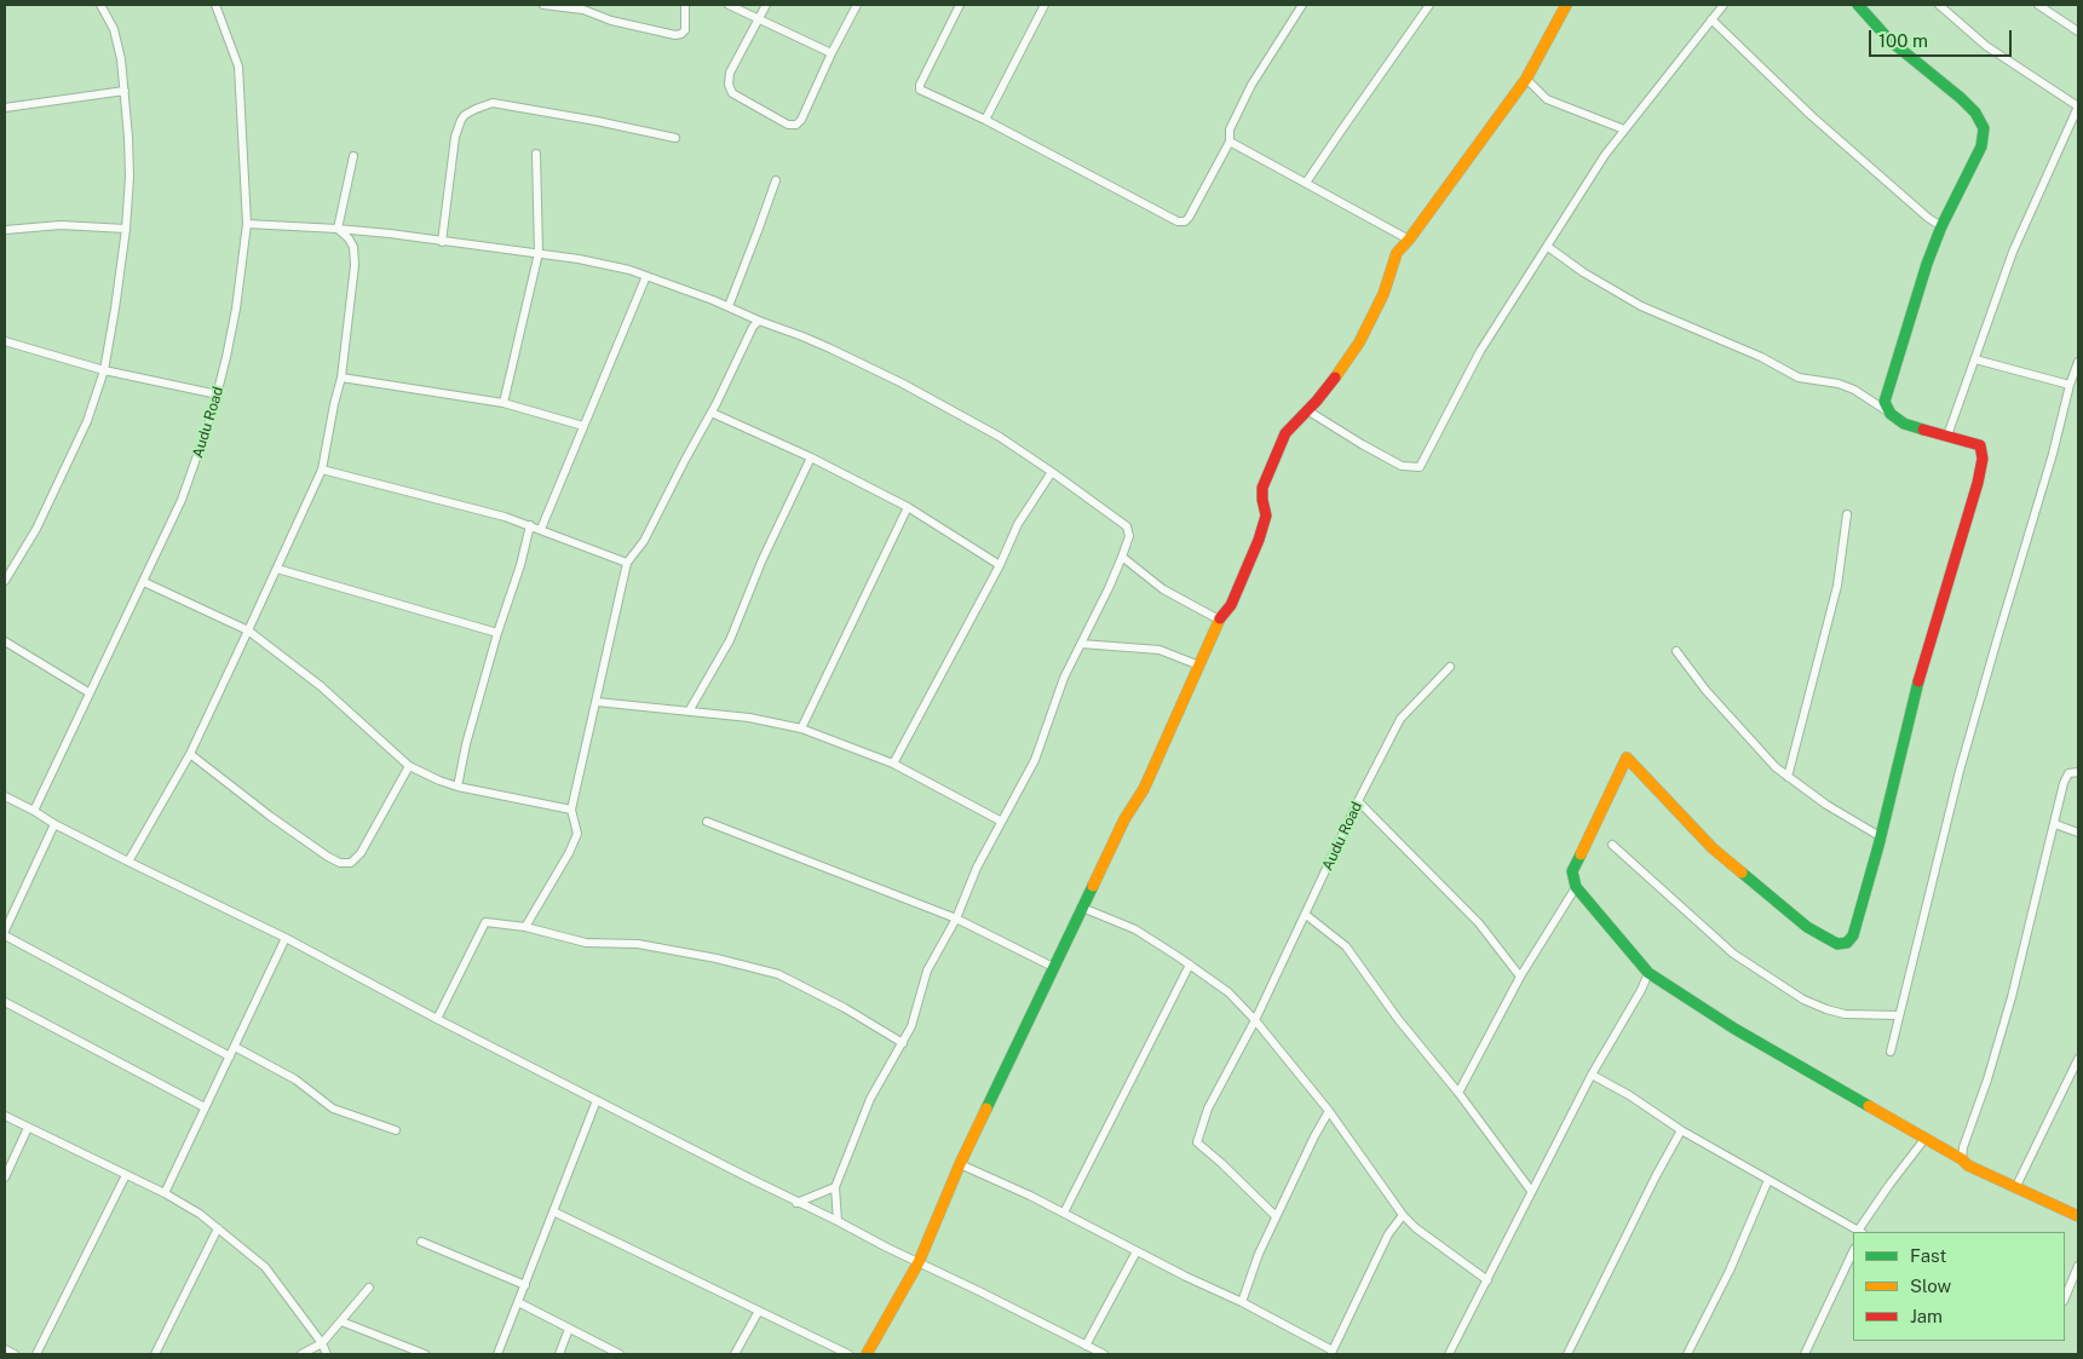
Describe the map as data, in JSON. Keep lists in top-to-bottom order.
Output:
{
  "streets": {
    "street": ["Audu Road"]
  },
  "legend": ["Fast", "Slow", "Jam"],
  "scale_bar": "100 m"
}
